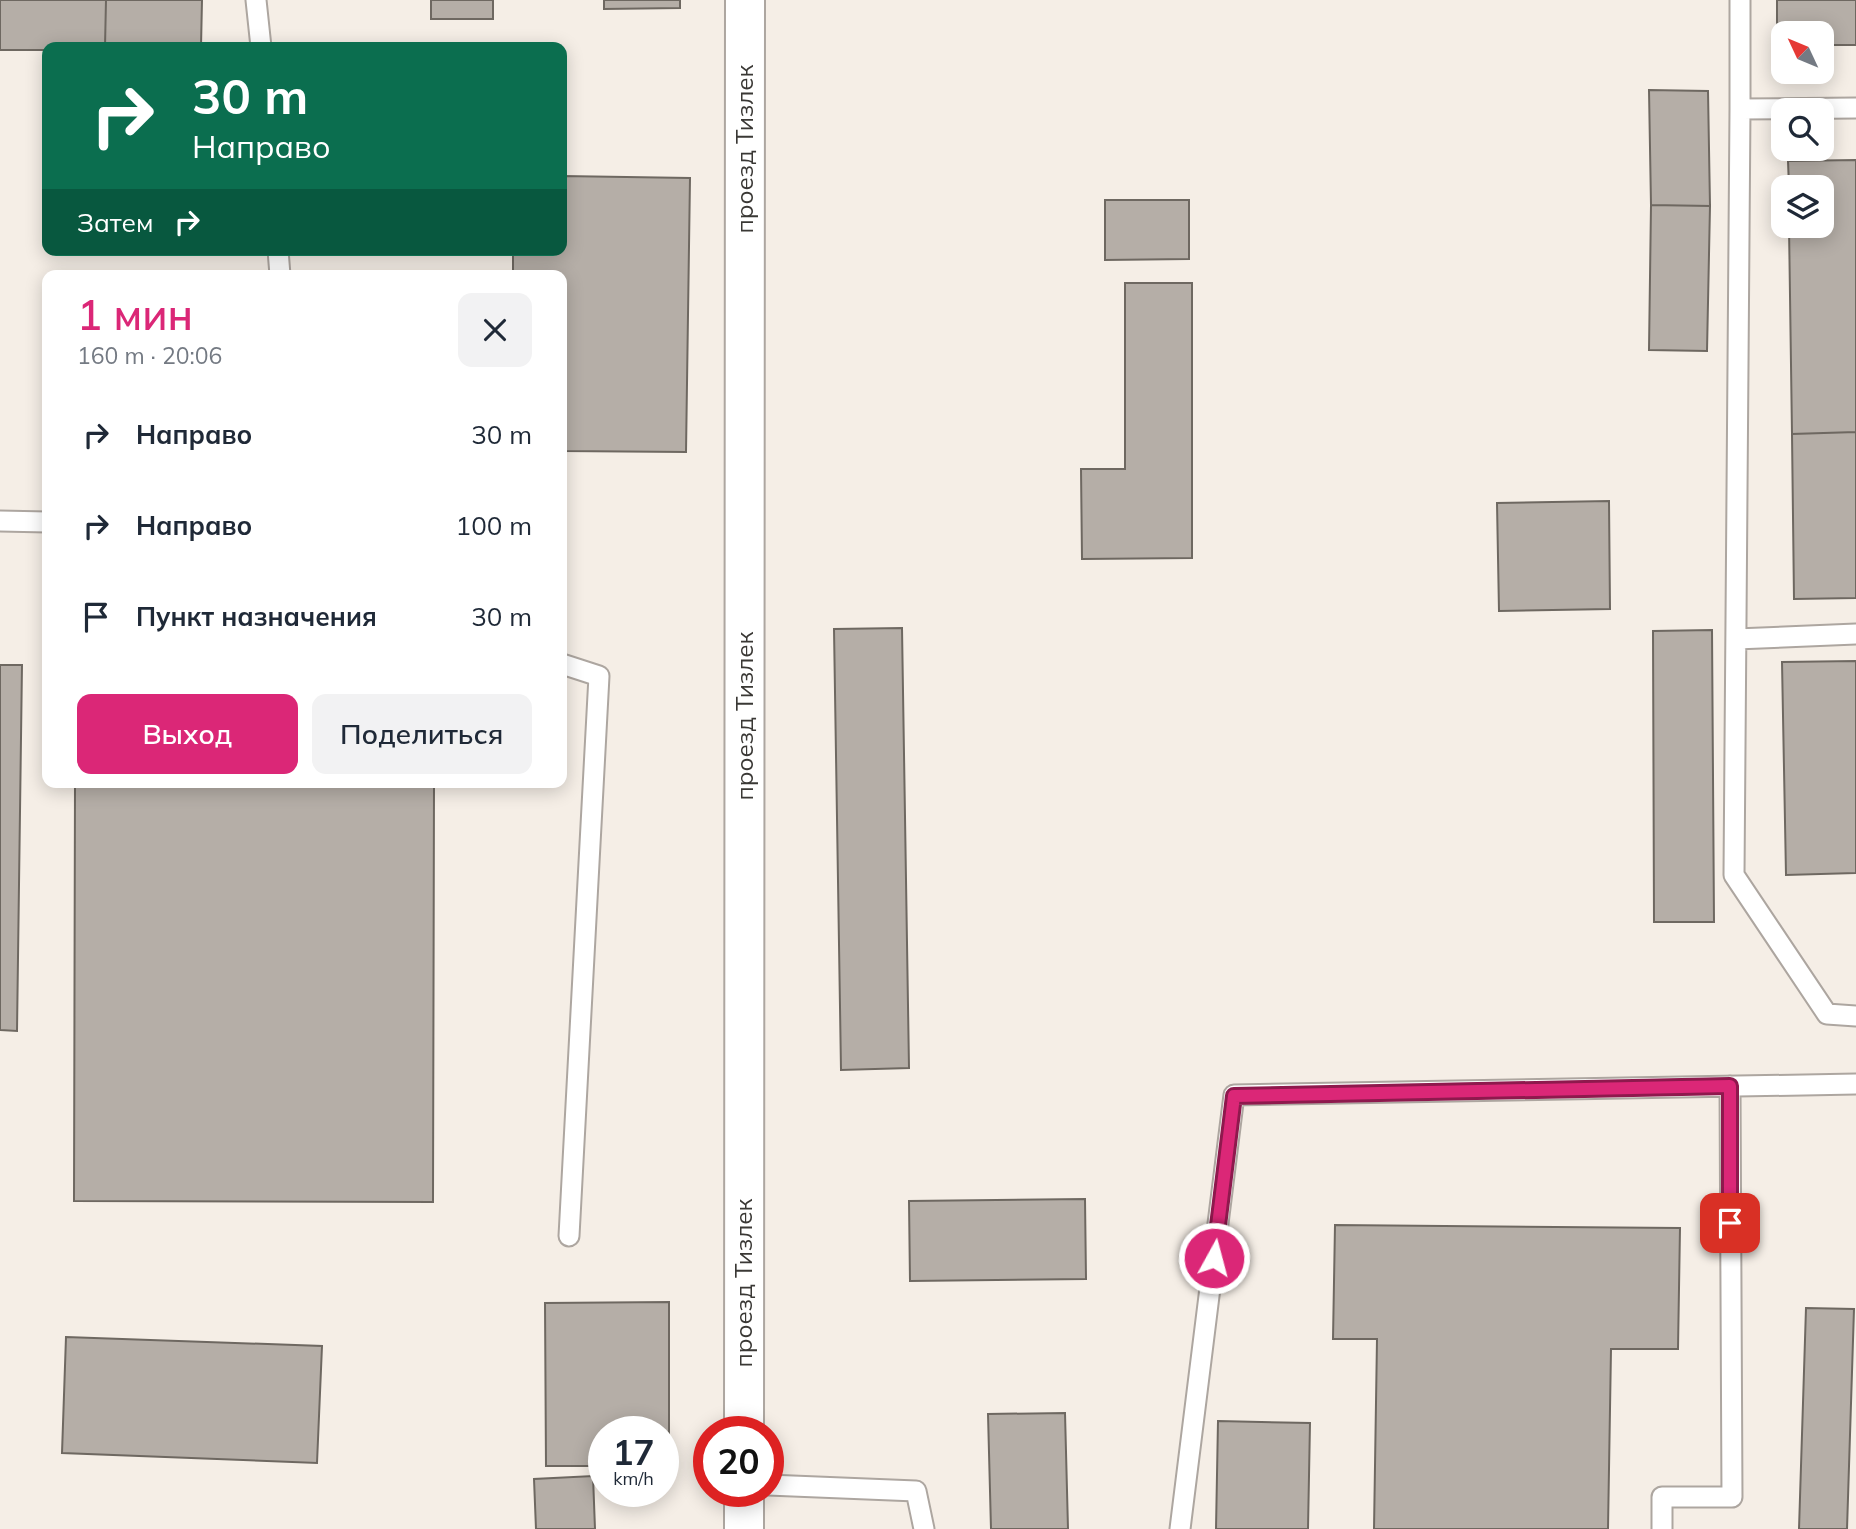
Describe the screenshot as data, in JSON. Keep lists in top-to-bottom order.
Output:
{
  "streets": {
    "street": ["проезд Тизлек"]
  },
  "north": "top left",
  "page": {
    "turn": ["30 m", "Направо"],
    "then": "Затем",
    "heading": ["1 мин", "160 m · 20:06"],
    "list": [
      {
        "name": "Направо",
        "value": "30 m"
      },
      {
        "name": "Направо",
        "value": "100 m"
      },
      {
        "name": "Пункт назначения",
        "value": "30 m"
      }
    ],
    "buttons": ["Выход", "Поделиться"],
    "speed": "17 km/h",
    "limit": "20"
  }
}
